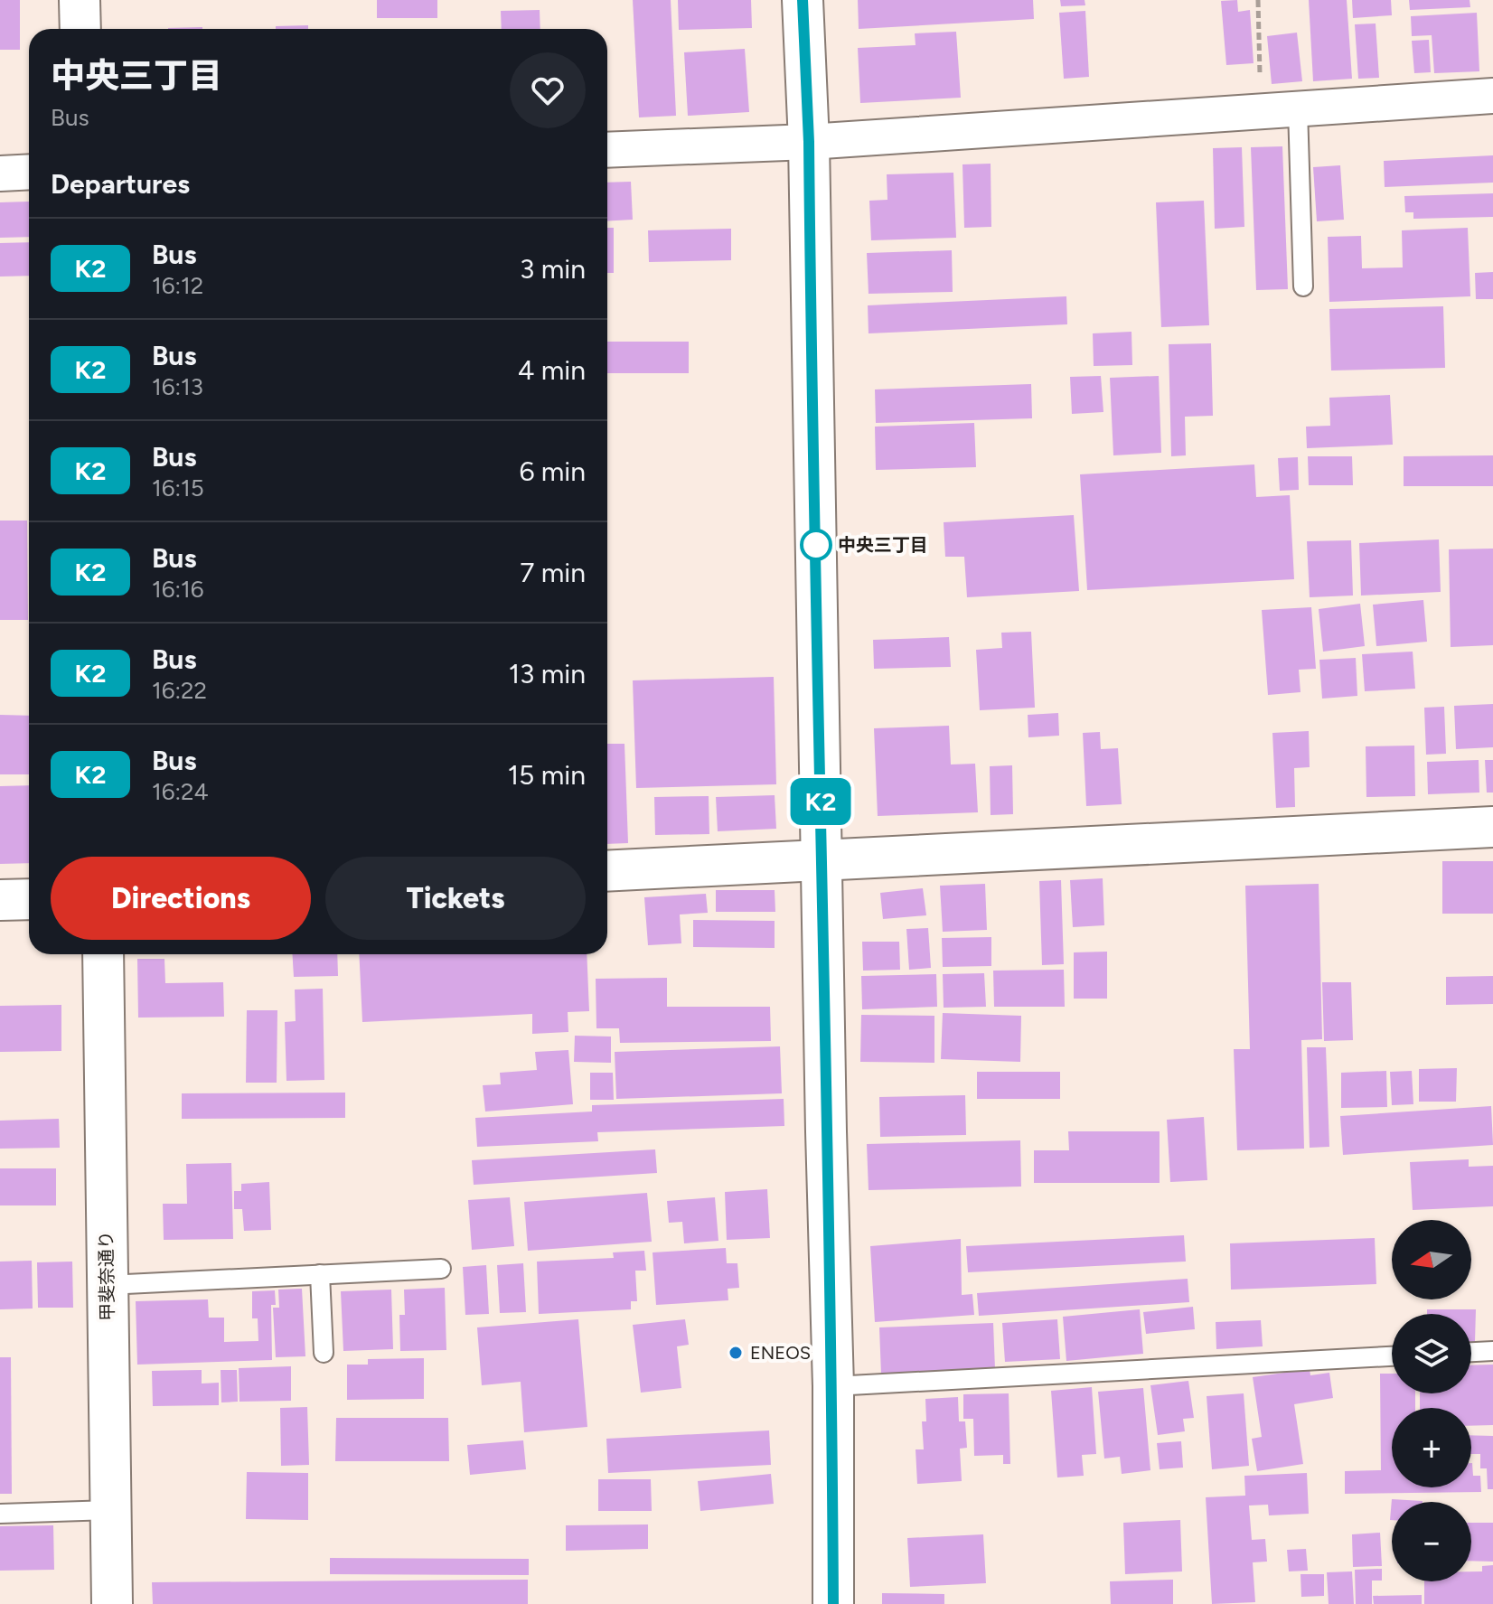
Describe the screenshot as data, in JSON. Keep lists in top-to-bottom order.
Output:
{
  "streets": {
    "main road": ["甲斐奈通り"]
  },
  "places": ["中央三丁目", "ENEOS"],
  "lines": ["bus line K2"],
  "north": "left",
  "page": {
    "on_map": "K2",
    "heading": [
      ["中央三丁目", "Bus"],
      "Departures"
    ],
    "list": [
      {
        "mark": "K2",
        "name": "Bus",
        "note": "16:12",
        "value": "3 min"
      },
      {
        "mark": "K2",
        "name": "Bus",
        "note": "16:13",
        "value": "4 min"
      },
      {
        "mark": "K2",
        "name": "Bus",
        "note": "16:15",
        "value": "6 min"
      },
      {
        "mark": "K2",
        "name": "Bus",
        "note": "16:16",
        "value": "7 min"
      },
      {
        "mark": "K2",
        "name": "Bus",
        "note": "16:22",
        "value": "13 min"
      },
      {
        "mark": "K2",
        "name": "Bus",
        "note": "16:24",
        "value": "15 min"
      }
    ],
    "buttons": ["Directions", "Tickets"],
    "map_buttons": ["+", "−"]
  }
}
